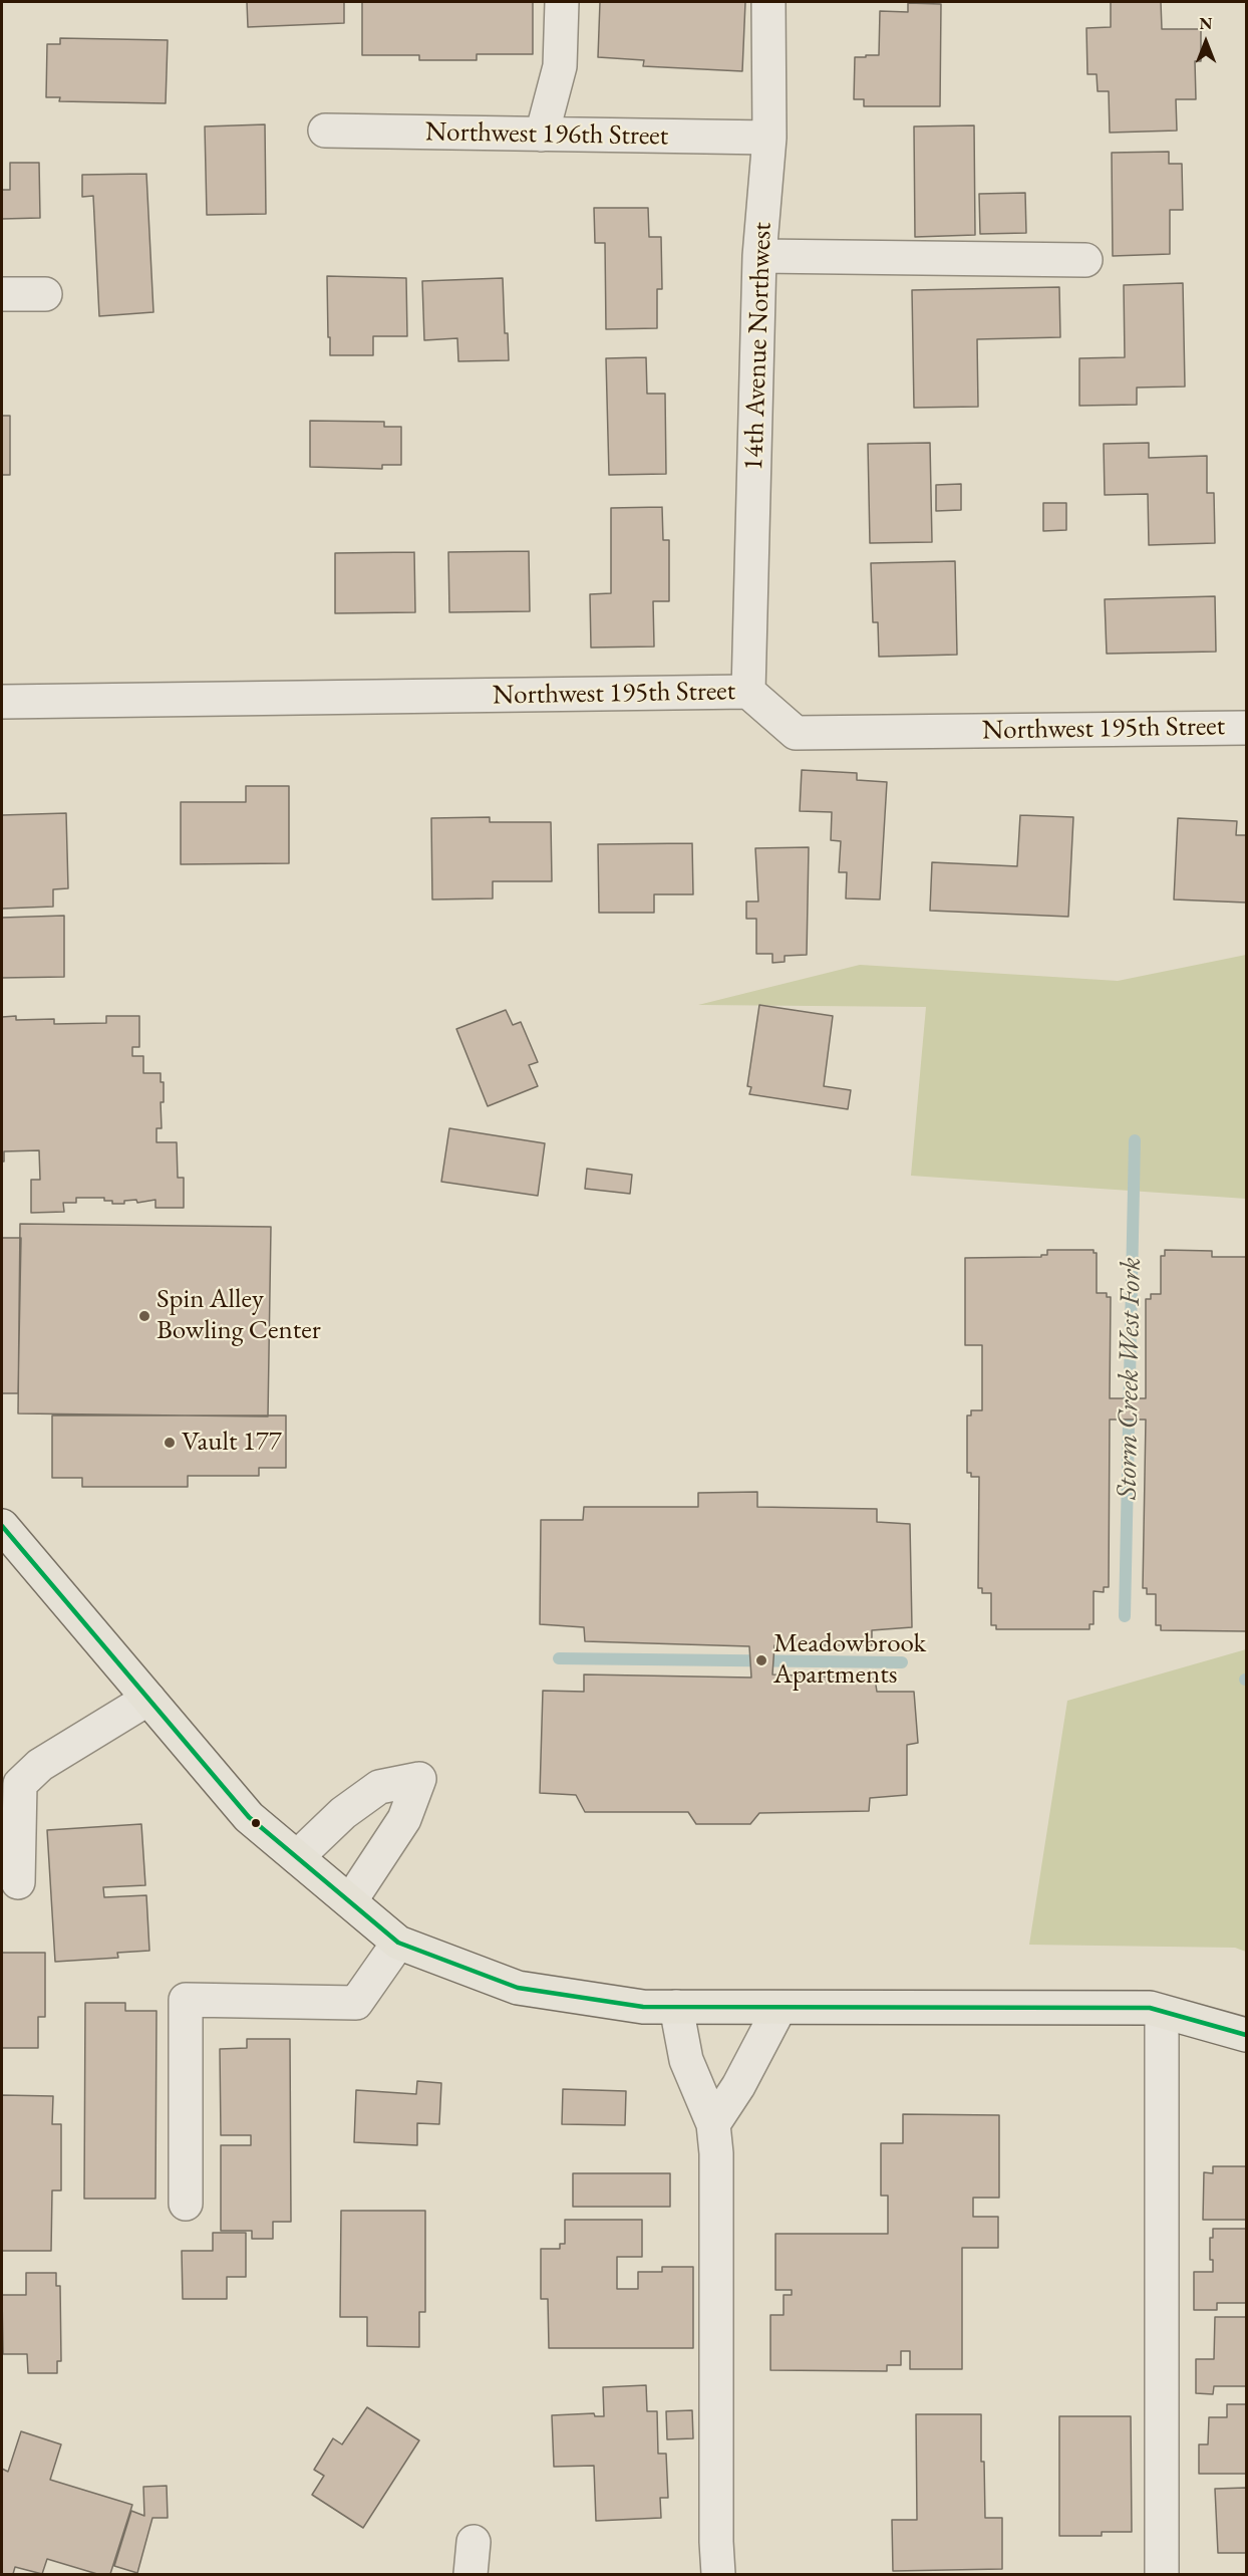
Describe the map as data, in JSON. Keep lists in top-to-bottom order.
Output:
{
  "streets": {
    "street": ["Northwest 196th Street", "14th Avenue Northwest", "Northwest 195th Street"]
  },
  "crossings": [
    ["Northwest 196th Street", "14th Avenue Northwest"],
    ["14th Avenue Northwest", "Northwest 195th Street"]
  ],
  "water": ["Storm Creek West Fork"],
  "places": ["Spin Alley Bowling Center", "Vault 177", "Meadowbrook Apartments"],
  "north": "top"
}
